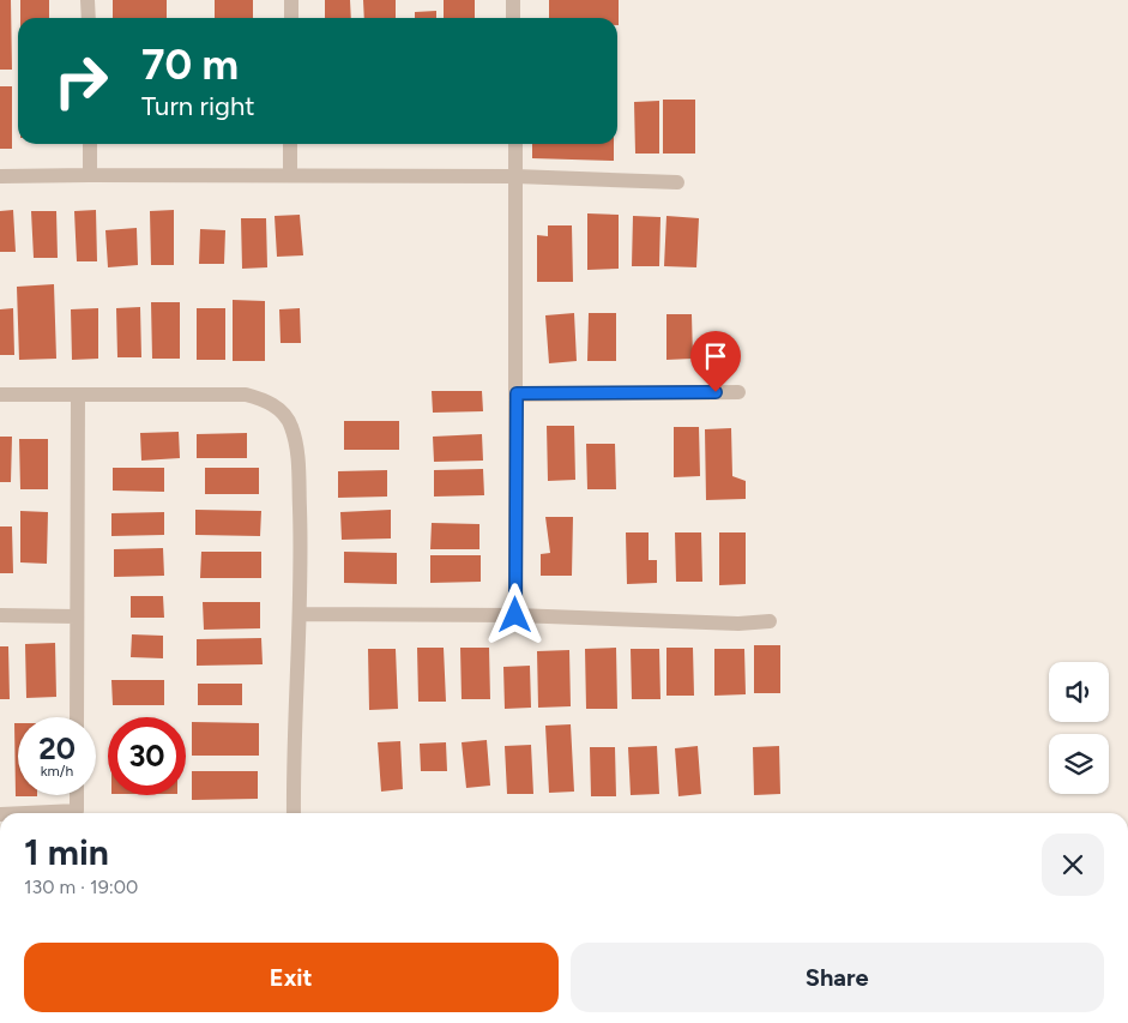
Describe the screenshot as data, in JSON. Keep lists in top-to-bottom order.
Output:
{
  "page": {
    "turn": ["70 m", "Turn right"],
    "speed": "20 km/h",
    "limit": "30",
    "heading": ["1 min", "130 m · 19:00"],
    "buttons": ["Exit", "Share"]
  }
}
